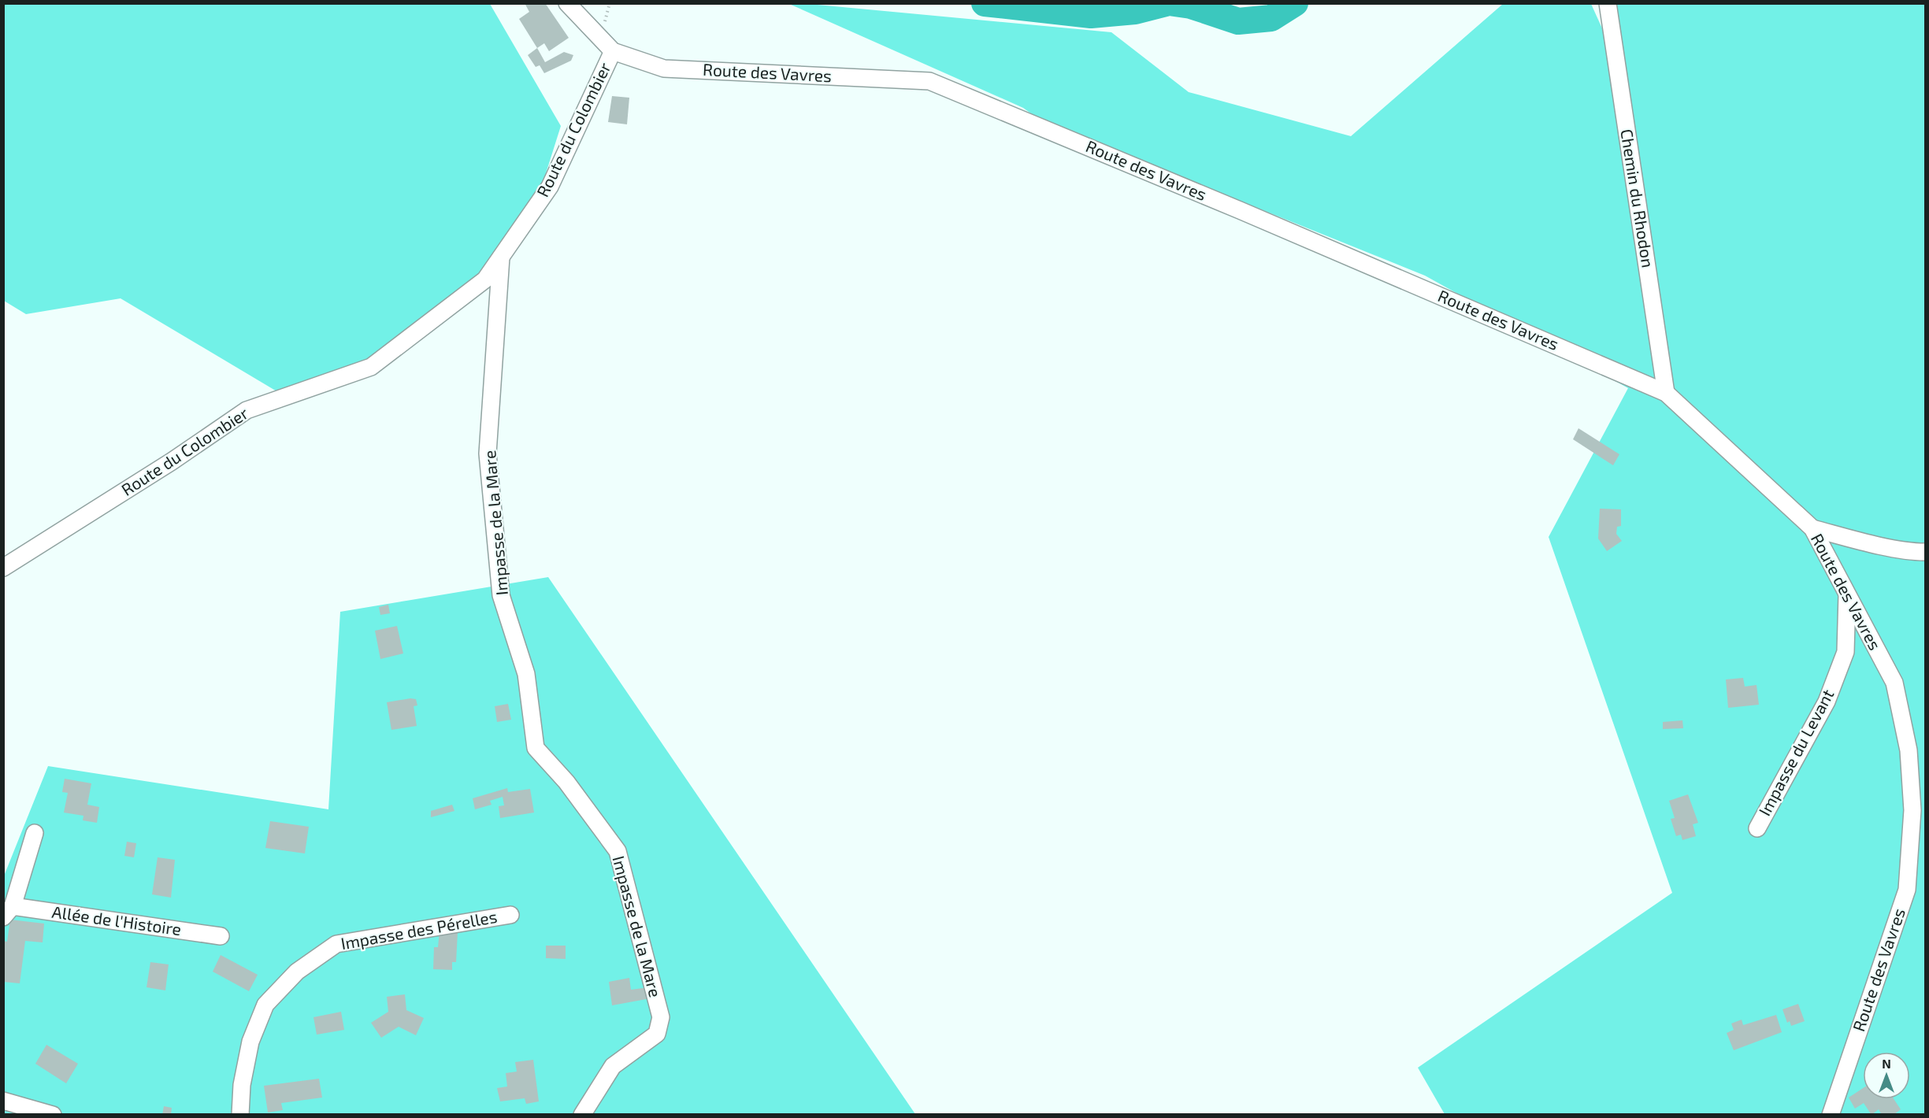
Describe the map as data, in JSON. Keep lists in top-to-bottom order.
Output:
{
  "streets": {
    "street": [
      "Route des Vavres",
      "Route du Colombier",
      "Chemin du Rhodon",
      "Impasse de la Mare",
      "Impasse du Levant",
      "Allée de l'Histoire",
      "Impasse des Pérelles"
    ]
  },
  "crossings": [
    ["Route des Vavres", "Route du Colombier"],
    ["Route des Vavres", "Chemin du Rhodon"],
    ["Route des Vavres", "Impasse du Levant"],
    ["Route du Colombier", "Impasse de la Mare"]
  ],
  "north": "top"
}
